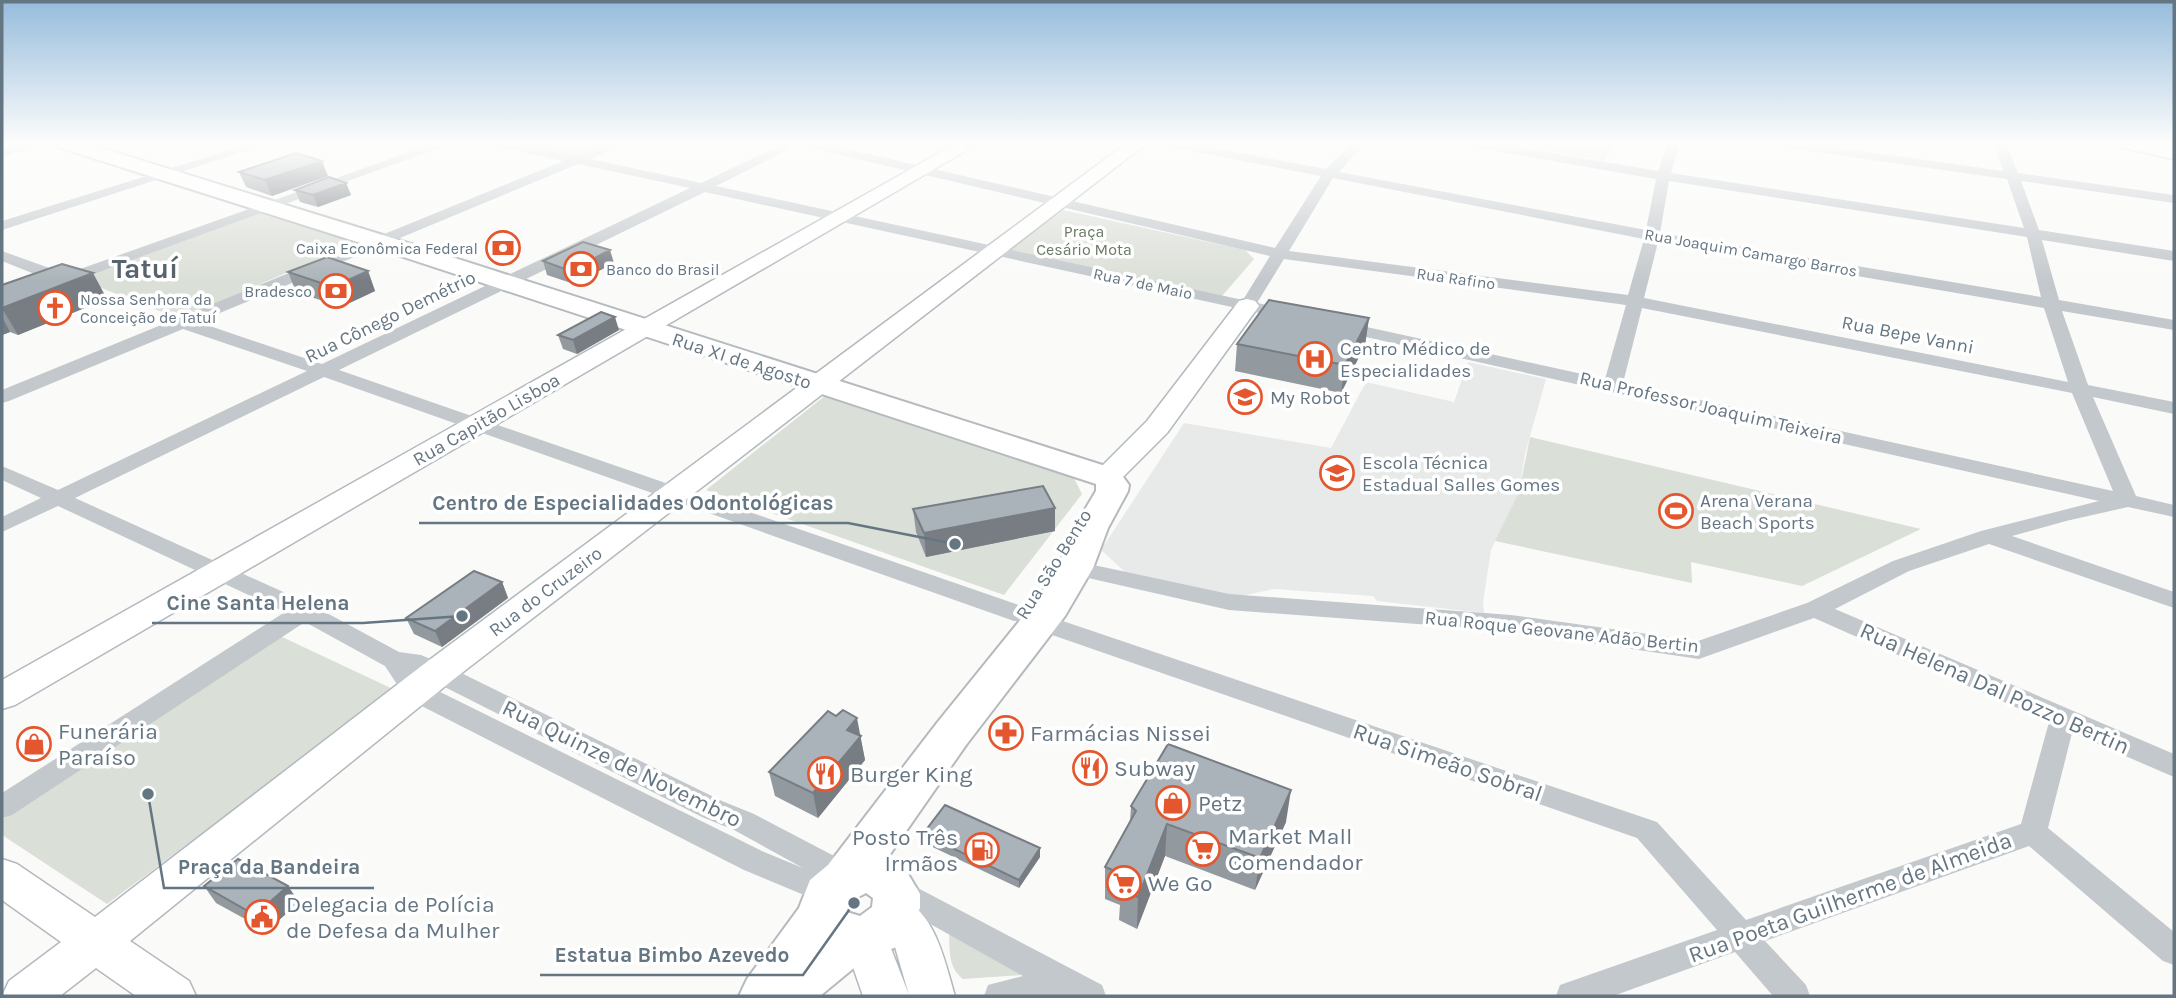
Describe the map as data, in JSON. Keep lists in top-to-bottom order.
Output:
{
  "streets": {
    "main road": ["Rua XI de Agosto", "Rua São Bento"],
    "street": [
      "Rua Joaquim Camargo Barros",
      "Rua Rafino",
      "Rua 7 de Maio",
      "Rua Cônego Demétrio",
      "Rua Bepe Vanni",
      "Rua Professor Joaquim Teixeira",
      "Rua Capitão Lisboa",
      "Rua do Cruzeiro",
      "Rua Roque Geovane Adão Bertin",
      "Rua Helena Dal Pozzo Bertin",
      "Rua Simeão Sobral",
      "Rua Quinze de Novembro",
      "Rua Poeta Guilherme de Almeida"
    ]
  },
  "crossings": [
    ["Rua Rafino", "Rua Bepe Vanni"],
    ["Rua Rafino", "Rua do Cruzeiro"],
    ["Rua 7 de Maio", "Rua Professor Joaquim Teixeira"],
    ["Rua 7 de Maio", "Rua Capitão Lisboa"],
    ["Rua 7 de Maio", "Rua São Bento"],
    ["Rua 7 de Maio", "Rua do Cruzeiro"],
    ["Rua Cônego Demétrio", "Rua XI de Agosto"],
    ["Rua Cônego Demétrio", "Rua Simeão Sobral"],
    ["Rua Cônego Demétrio", "Rua Quinze de Novembro"],
    ["Rua XI de Agosto", "Rua Capitão Lisboa"],
    ["Rua XI de Agosto", "Rua São Bento"],
    ["Rua XI de Agosto", "Rua do Cruzeiro"],
    ["Rua Professor Joaquim Teixeira", "Rua São Bento"],
    ["Rua Professor Joaquim Teixeira", "Rua Roque Geovane Adão Bertin"],
    ["Rua Capitão Lisboa", "Rua Simeão Sobral"],
    ["Rua Capitão Lisboa", "Rua Quinze de Novembro"],
    ["Rua São Bento", "Rua Roque Geovane Adão Bertin"],
    ["Rua São Bento", "Rua Simeão Sobral"],
    ["Rua São Bento", "Rua Quinze de Novembro"],
    ["Rua do Cruzeiro", "Rua Simeão Sobral"],
    ["Rua do Cruzeiro", "Rua Quinze de Novembro"],
    ["Rua Roque Geovane Adão Bertin", "Rua Helena Dal Pozzo Bertin"],
    ["Rua Simeão Sobral", "Rua Poeta Guilherme de Almeida"]
  ],
  "districts": ["Tatuí"],
  "parks": ["Praça Cesário Mota"],
  "places": {
    "bank": ["Caixa Econômica Federal", "Banco do Brasil", "Bradesco"],
    "church": ["Nossa Senhora da Conceição de Tatuí"],
    "hospital": ["Centro Médico de Especialidades"],
    "school or university": ["My Robot", "Escola Técnica Estadual Salles Gomes"],
    "sports": ["Arena Verana Beach Sports"],
    "other": [
      "Centro de Especialidades Odontológicas",
      "Cine Santa Helena",
      "Praça da Bandeira",
      "Estatua Bimbo Azevedo"
    ],
    "pharmacy": ["Farmácias Nissei"],
    "shop": ["Funerária Paraíso", "Petz"],
    "restaurant": ["Subway", "Burger King"],
    "supermarket": ["Market Mall Comendador", "We Go"],
    "fuel station": ["Posto Três Irmãos"],
    "public building": ["Delegacia de Polícia de Defesa da Mulher"]
  }
}
